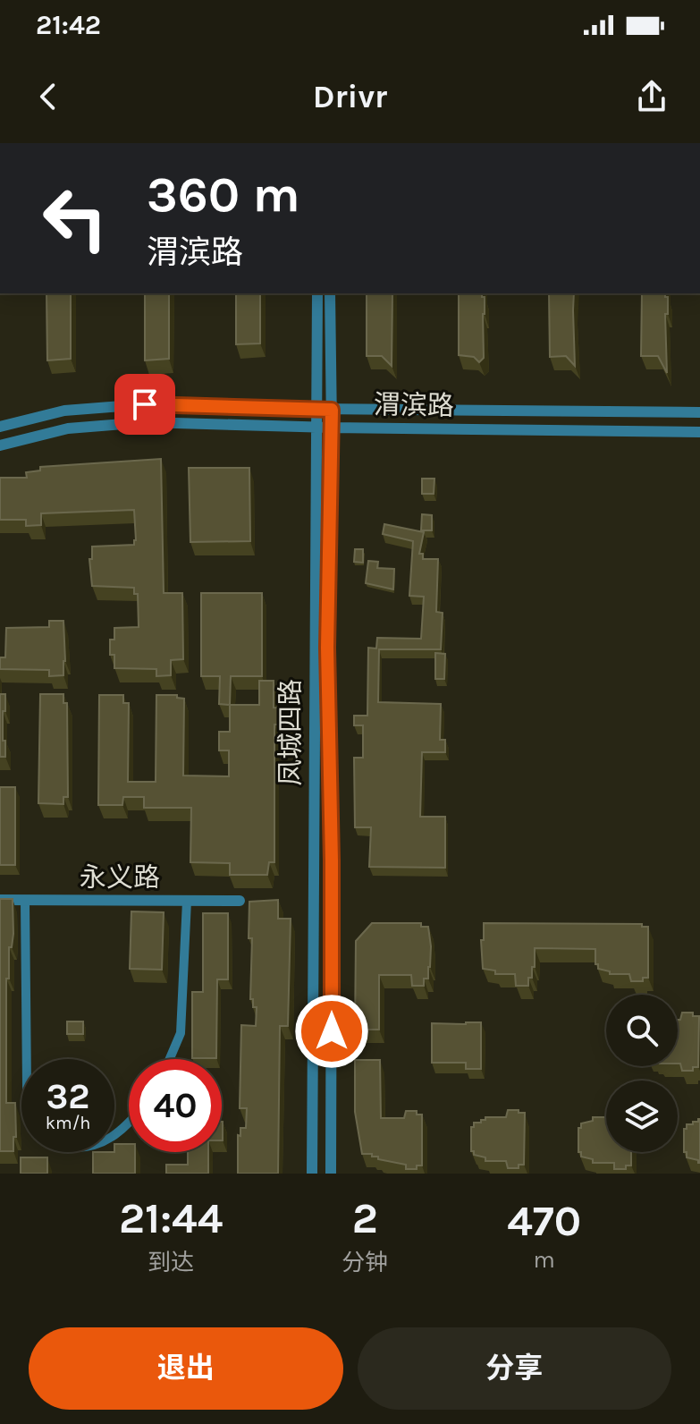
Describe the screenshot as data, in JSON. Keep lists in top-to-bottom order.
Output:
{
  "streets": {
    "street": ["渭滨路", "凤城四路", "永义路"]
  },
  "crossings": [
    ["渭滨路", "凤城四路"]
  ],
  "page": {
    "status": "21:42",
    "header": "Drivr",
    "turn": ["360 m", "渭滨路"],
    "speed": "32 km/h",
    "limit": "40",
    "eta": [
      "21:44",
      "到达",
      "2",
      "分钟",
      "470",
      "m"
    ],
    "buttons": ["退出", "分享"]
  }
}
